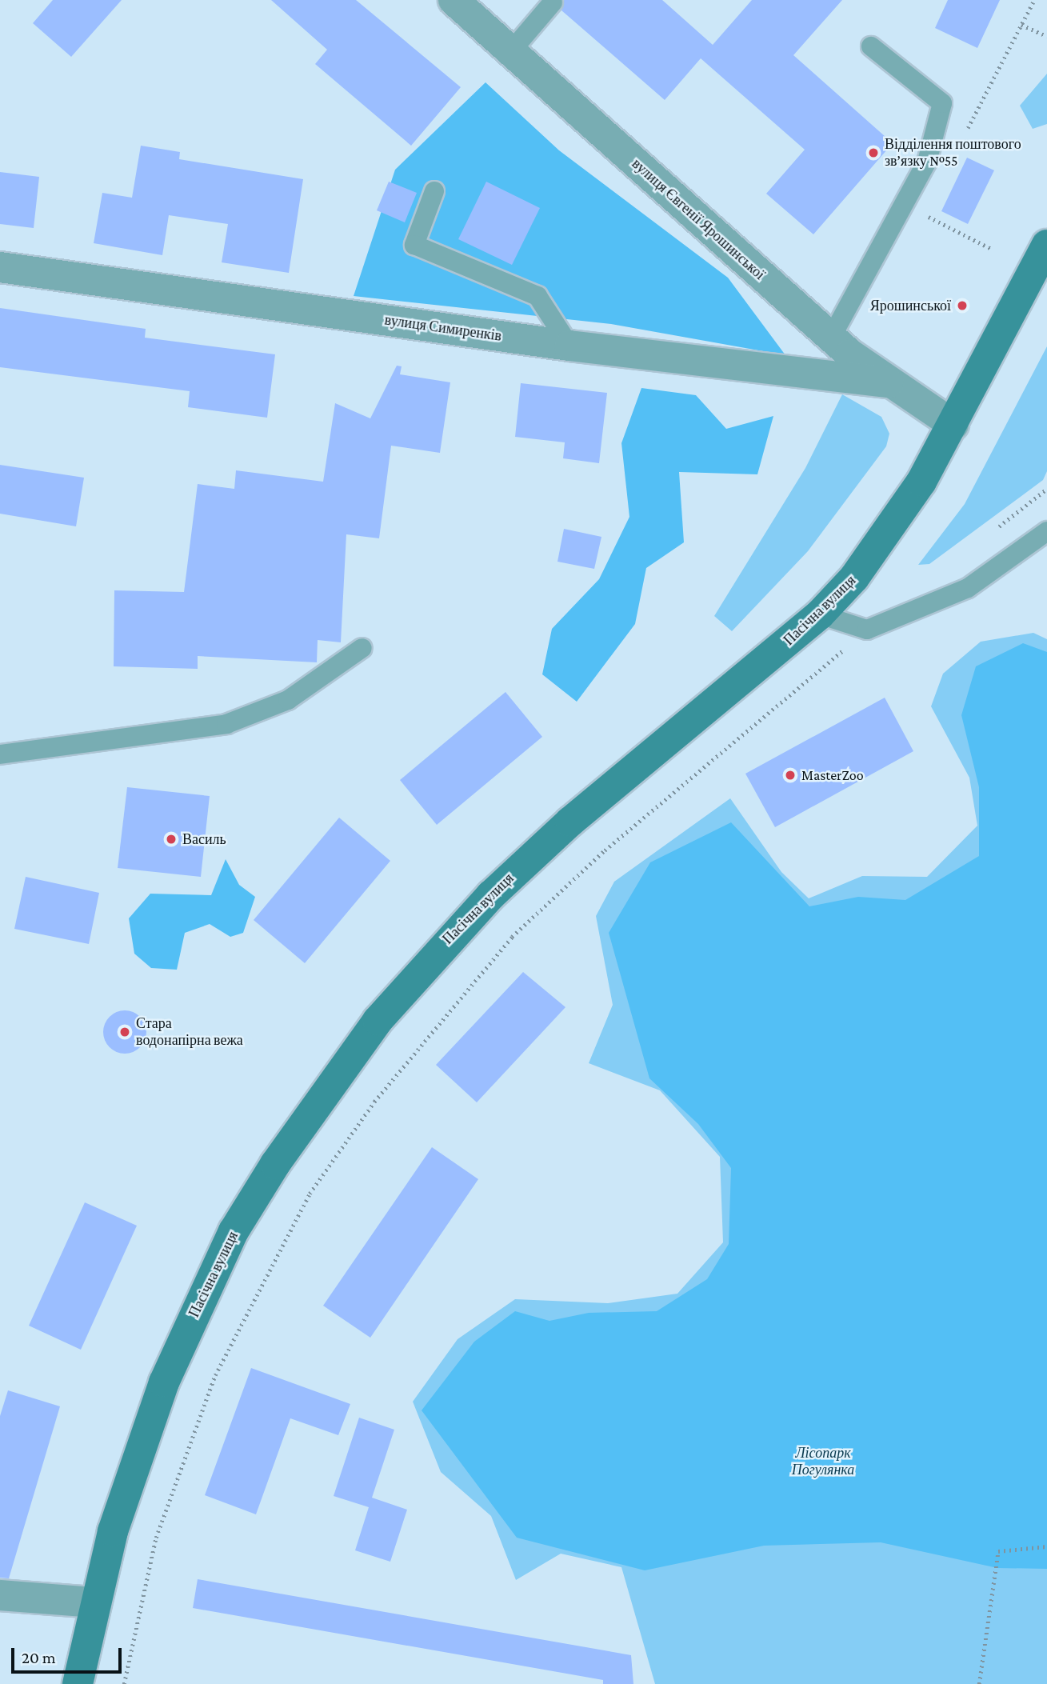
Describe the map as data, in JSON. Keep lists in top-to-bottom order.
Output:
{
  "streets": {
    "main road": ["Пасічна вулиця"],
    "street": ["вулиця Євгенії Ярошинської", "вулиця Симиренків"]
  },
  "crossings": [
    ["вулиця Євгенії Ярошинської", "вулиця Симиренків"],
    ["вулиця Євгенії Ярошинської", "Пасічна вулиця"]
  ],
  "parks": ["Лісопарк Погулянка"],
  "places": [
    "Відділення поштового зв’язку №55",
    "Ярошинської",
    "MasterZoo",
    "Василь",
    "Стара водонапірна вежа"
  ],
  "scale_bar": "20 m"
}
